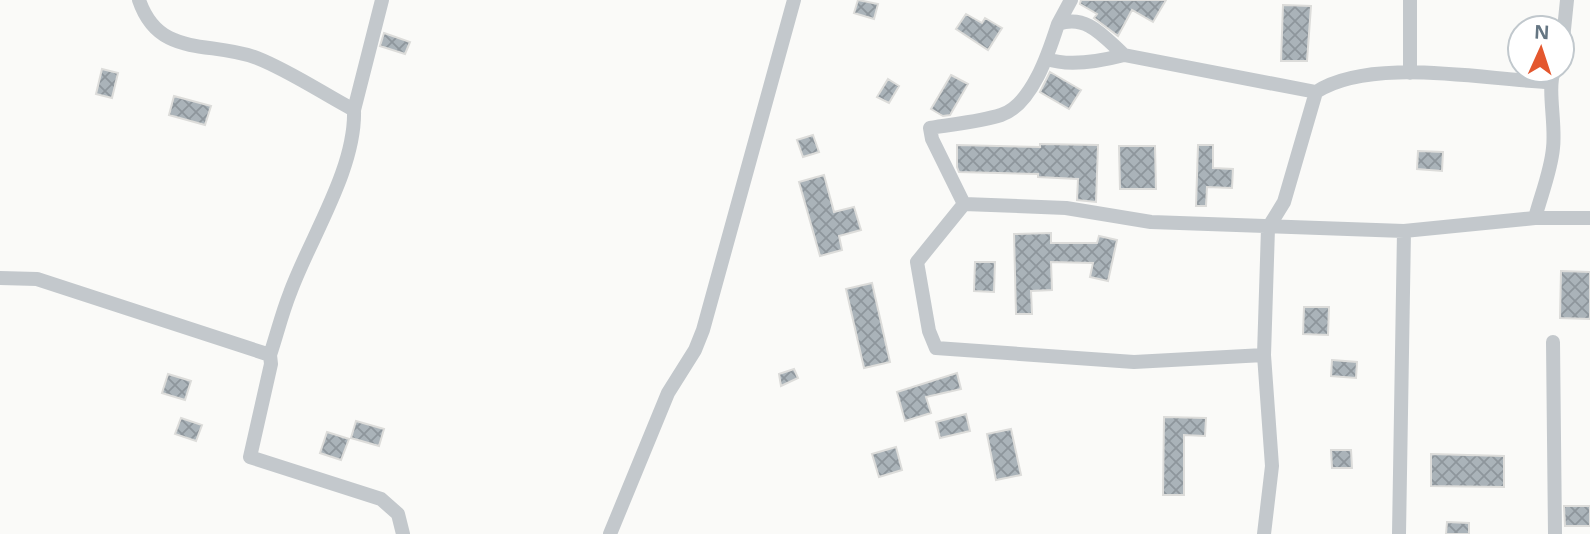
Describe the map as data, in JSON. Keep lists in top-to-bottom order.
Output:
{
  "north": "top"
}
